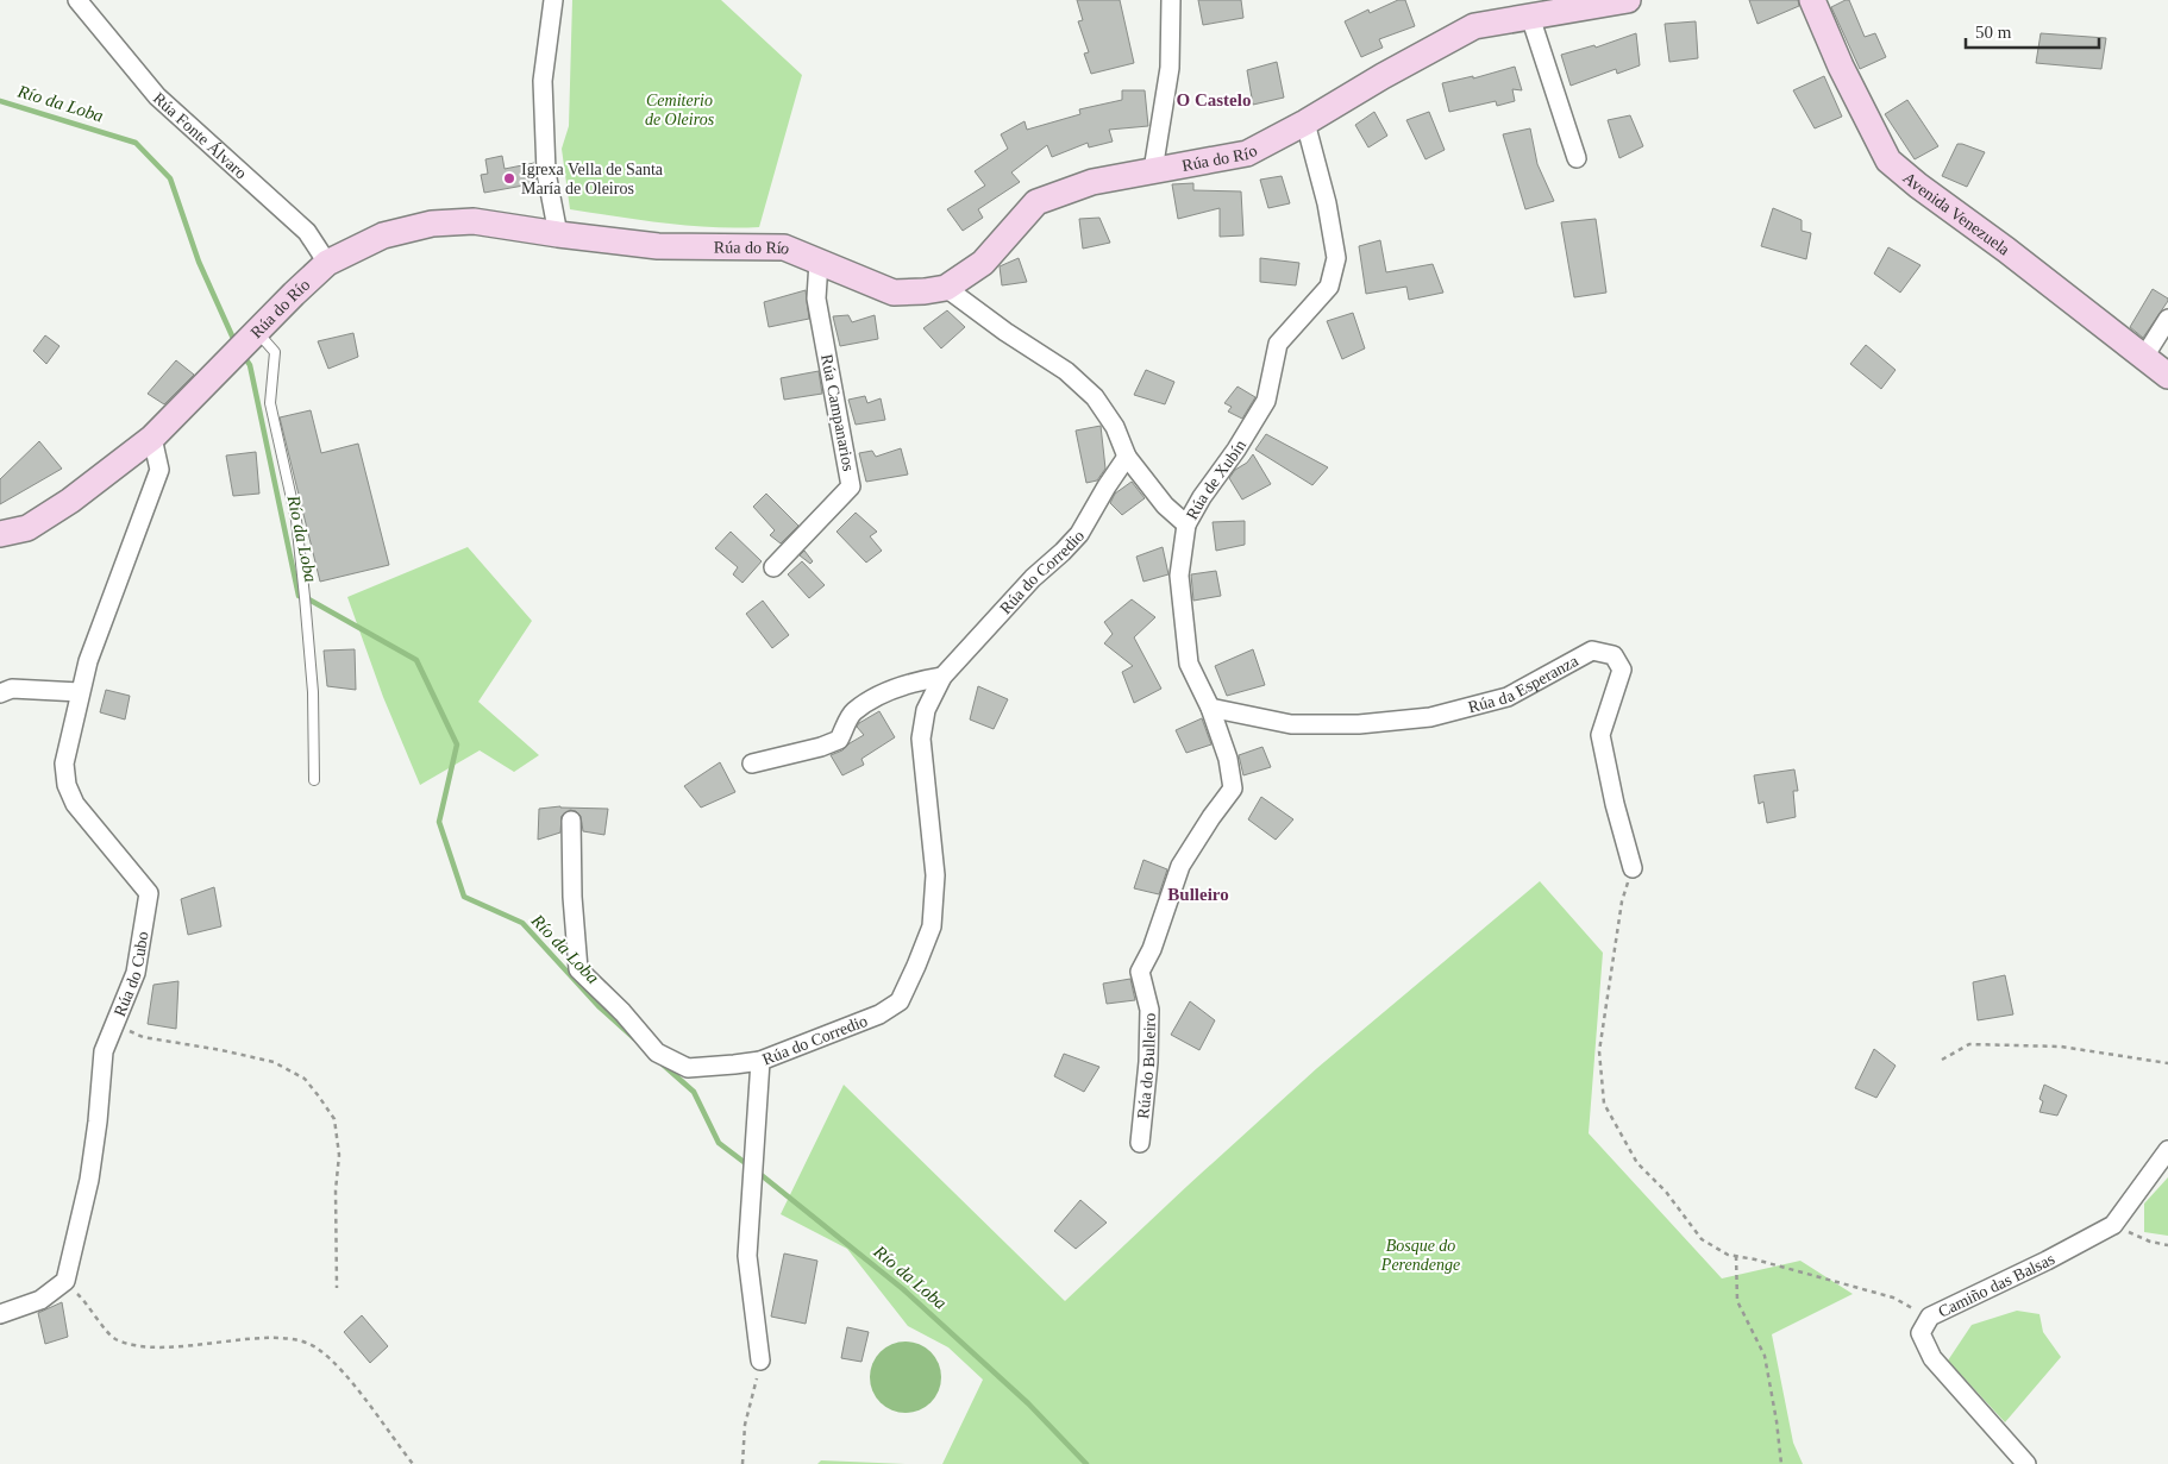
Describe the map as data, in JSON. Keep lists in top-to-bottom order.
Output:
{
  "streets": {
    "street": [
      "Rúa Fonte Álvaro",
      "Rúa do Río",
      "Avenida Venezuela",
      "Rúa Campanarios",
      "Rúa de Xubín",
      "Rúa do Corredio",
      "Rúa da Esperanza",
      "Rúa do Cubo",
      "Rúa do Bulleiro",
      "Camiño das Balsas"
    ]
  },
  "crossings": [
    ["Rúa Fonte Álvaro", "Rúa do Río"],
    ["Rúa do Río", "Rúa Campanarios"],
    ["Rúa do Río", "Rúa de Xubín"],
    ["Rúa do Río", "Rúa do Cubo"],
    ["Rúa de Xubín", "Rúa do Corredio"],
    ["Rúa de Xubín", "Rúa do Bulleiro"],
    ["Rúa da Esperanza", "Rúa do Bulleiro"]
  ],
  "districts": ["O Castelo", "Bulleiro"],
  "water": ["Río da Loba"],
  "parks": ["Cemiterio de Oleiros", "Bosque do Perendenge"],
  "places": ["Igrexa Vella de Santa María de Oleiros"],
  "scale_bar": "50 m"
}
